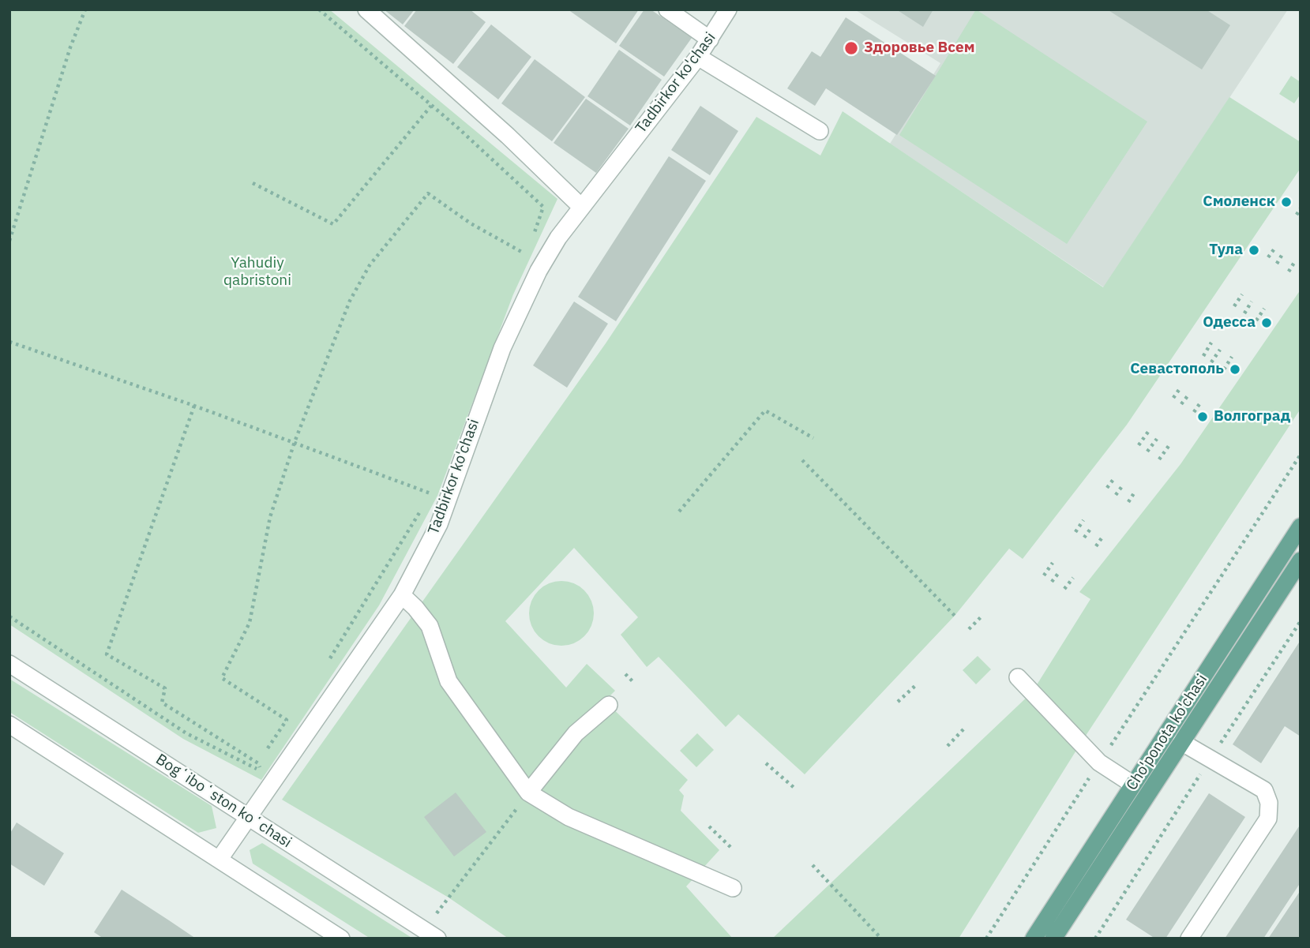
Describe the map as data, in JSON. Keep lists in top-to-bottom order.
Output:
{
  "streets": {
    "main road": ["Cho'ponota ko'chasi"],
    "street": ["Tadbirkor ko'chasi", "Bogʻiboʻston koʻchasi"]
  },
  "crossings": [
    ["Tadbirkor ko'chasi", "Bogʻiboʻston koʻchasi"]
  ],
  "parks": ["Yahudiy qabristoni"],
  "places": [
    "Здоровье Всем",
    "Смоленск",
    "Тула",
    "Одесса",
    "Севастополь",
    "Волгоград"
  ]
}
